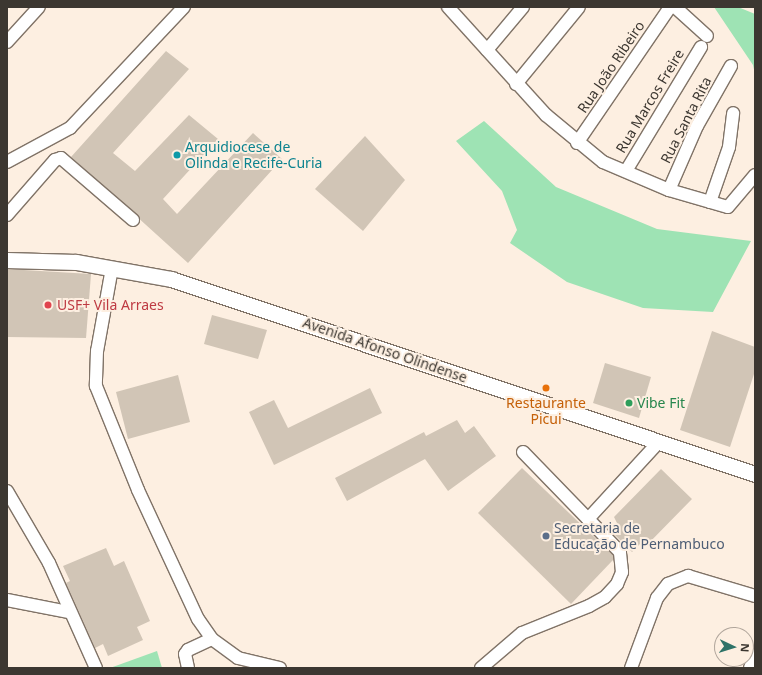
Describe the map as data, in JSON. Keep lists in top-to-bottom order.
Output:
{
  "streets": {
    "main road": ["Avenida Afonso Olindense"],
    "street": ["Rua João Ribeiro", "Rua Marcos Freire", "Rua Santa Rita"]
  },
  "places": [
    "Arquidiocese de Olinda e Recife-Curia",
    "USF+ Vila Arraes",
    "Restaurante Picui",
    "Vibe Fit",
    "Secretaria de Educação de Pernambuco"
  ],
  "north": "right"
}
